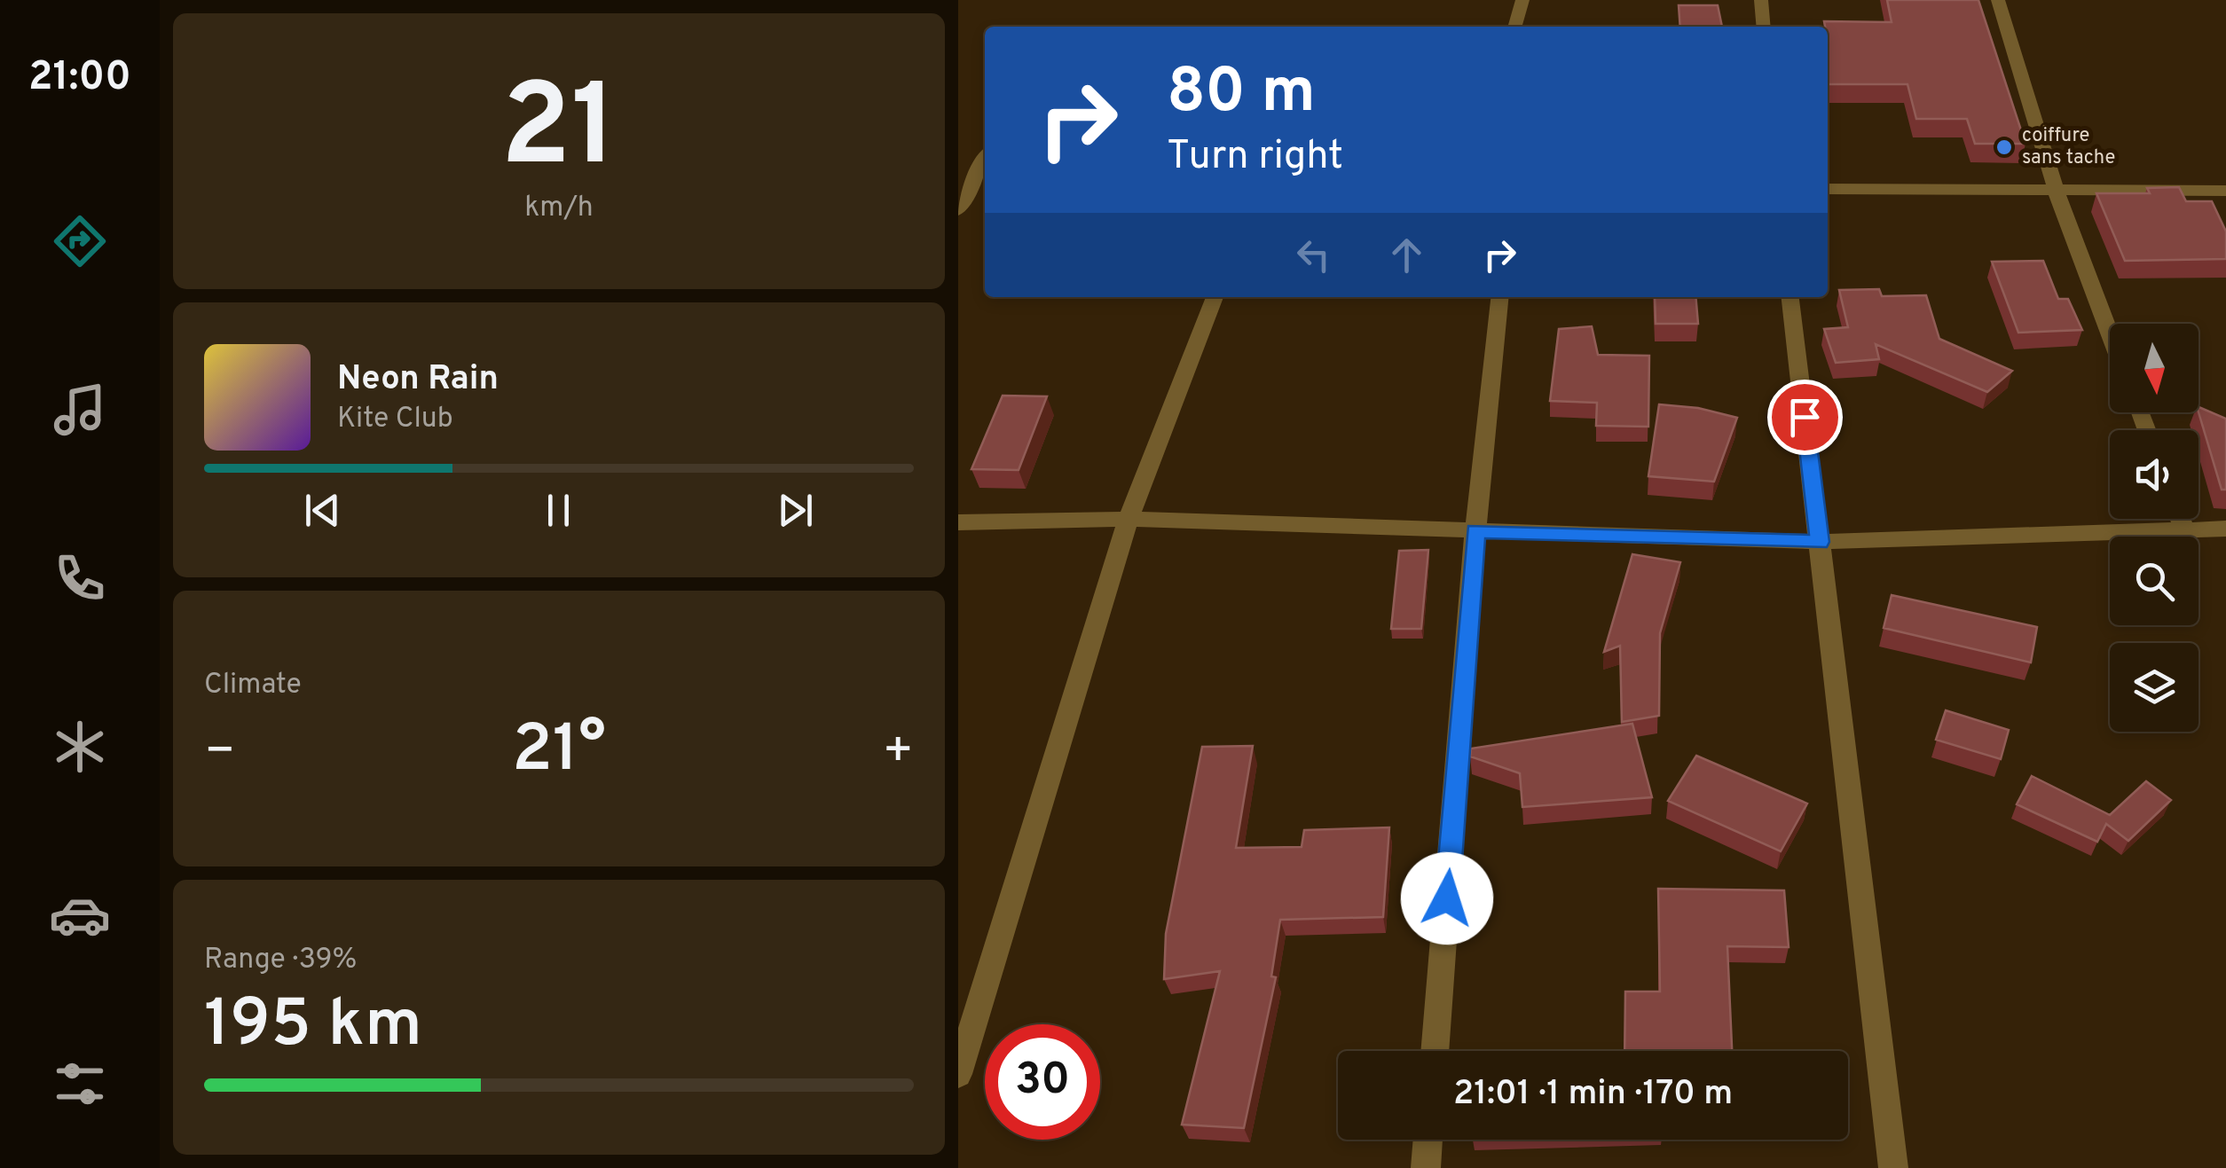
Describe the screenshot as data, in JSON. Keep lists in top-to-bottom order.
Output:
{
  "places": ["coiffure sans tache"],
  "north": "bottom",
  "page": {
    "tabs": "21:00",
    "tile": [
      ["21", "km/h"],
      "Climate",
      ["Range · 39%", "195 km"]
    ],
    "turn": ["80 m", "Turn right"],
    "song": ["Neon Rain", "Kite Club"],
    "heat": ["−", "21°", "+"],
    "limit": "30",
    "trip": "21:01 · 1 min · 170 m"
  }
}
